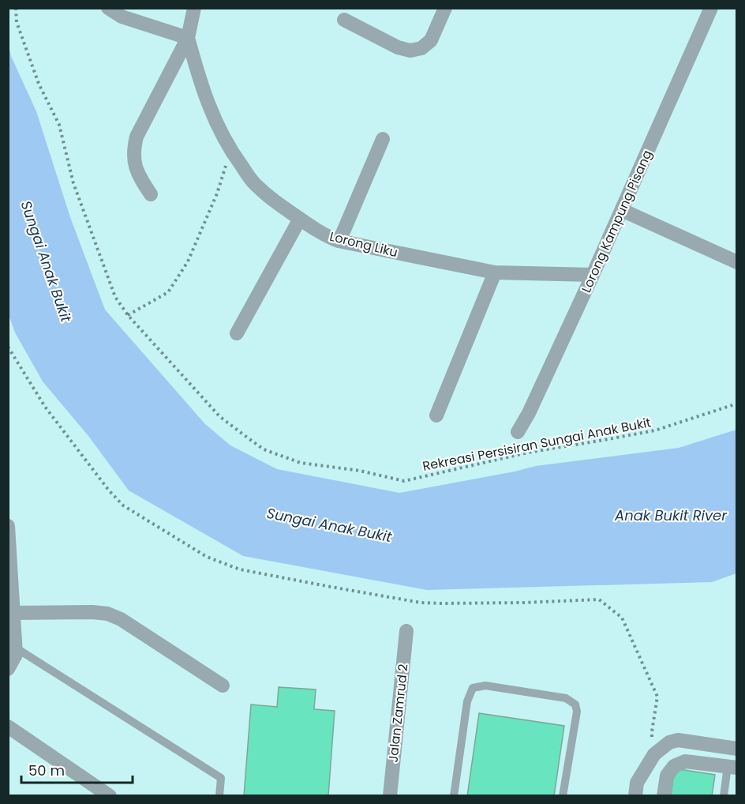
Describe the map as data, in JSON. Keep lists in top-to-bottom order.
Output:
{
  "streets": {
    "street": ["Lorong Kampung Pisang", "Lorong Liku", "Jalan Zamrud 2"],
    "path": ["Rekreasi Persisiran Sungai Anak Bukit"]
  },
  "crossings": [
    ["Lorong Kampung Pisang", "Lorong Liku"]
  ],
  "water": ["Sungai Anak Bukit", "Anak Bukit River"],
  "scale_bar": "50 m"
}
